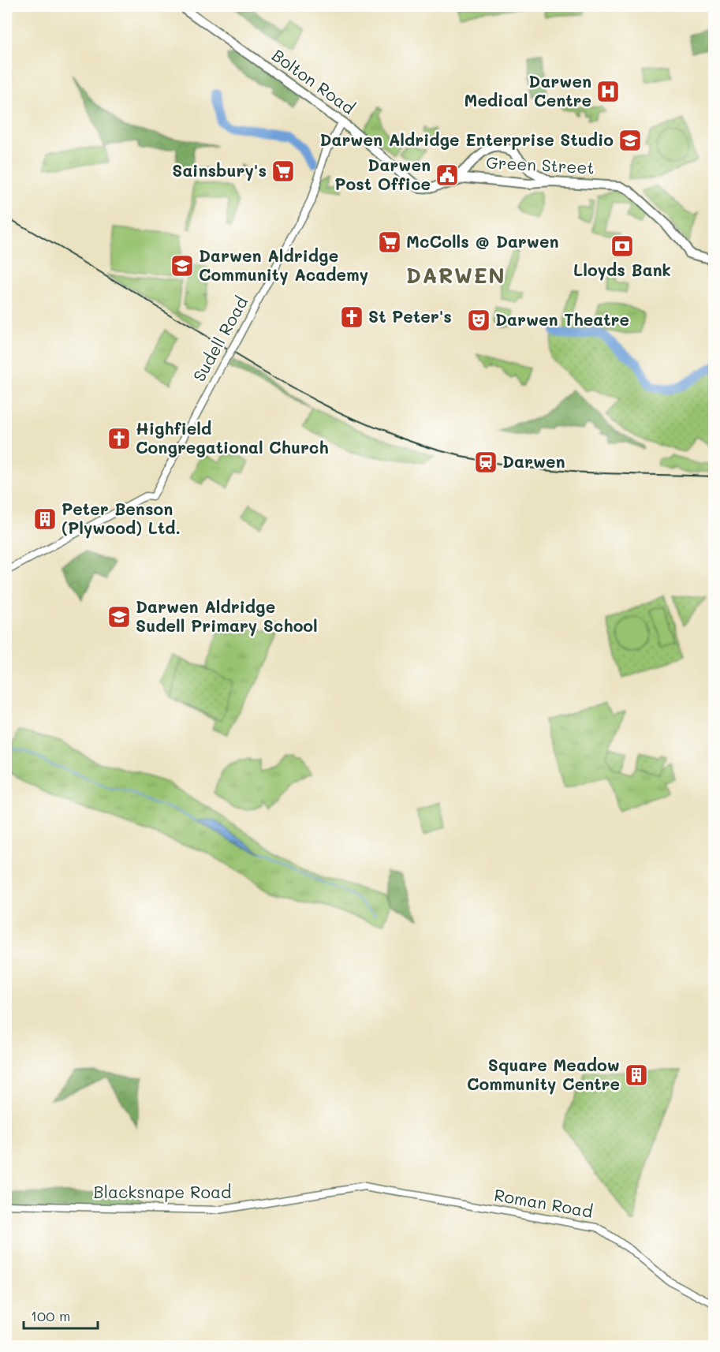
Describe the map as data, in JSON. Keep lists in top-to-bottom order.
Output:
{
  "streets": {
    "highway": ["Bolton Road", "Green Street"],
    "street": ["Sudell Road", "Blacksnape Road", "Roman Road"]
  },
  "crossings": [
    ["Bolton Road", "Green Street"],
    ["Bolton Road", "Sudell Road"],
    ["Blacksnape Road", "Roman Road"]
  ],
  "districts": ["DARWEN"],
  "places": {
    "hospital": ["Darwen Medical Centre"],
    "school or university": ["Darwen Aldridge Enterprise Studio", "Darwen Aldridge Community Academy", "Darwen Aldridge Sudell Primary School"],
    "supermarket": ["Sainsbury's", "McColls @ Darwen"],
    "public building": ["Darwen Post Office"],
    "bank": ["Lloyds Bank"],
    "church": ["St Peter's", "Highfield Congregational Church"],
    "theatre": ["Darwen Theatre"],
    "station": ["Darwen"],
    "building": ["Peter Benson (Plywood) Ltd.", "Square Meadow Community Centre"]
  },
  "scale_bar": "100 m"
}
